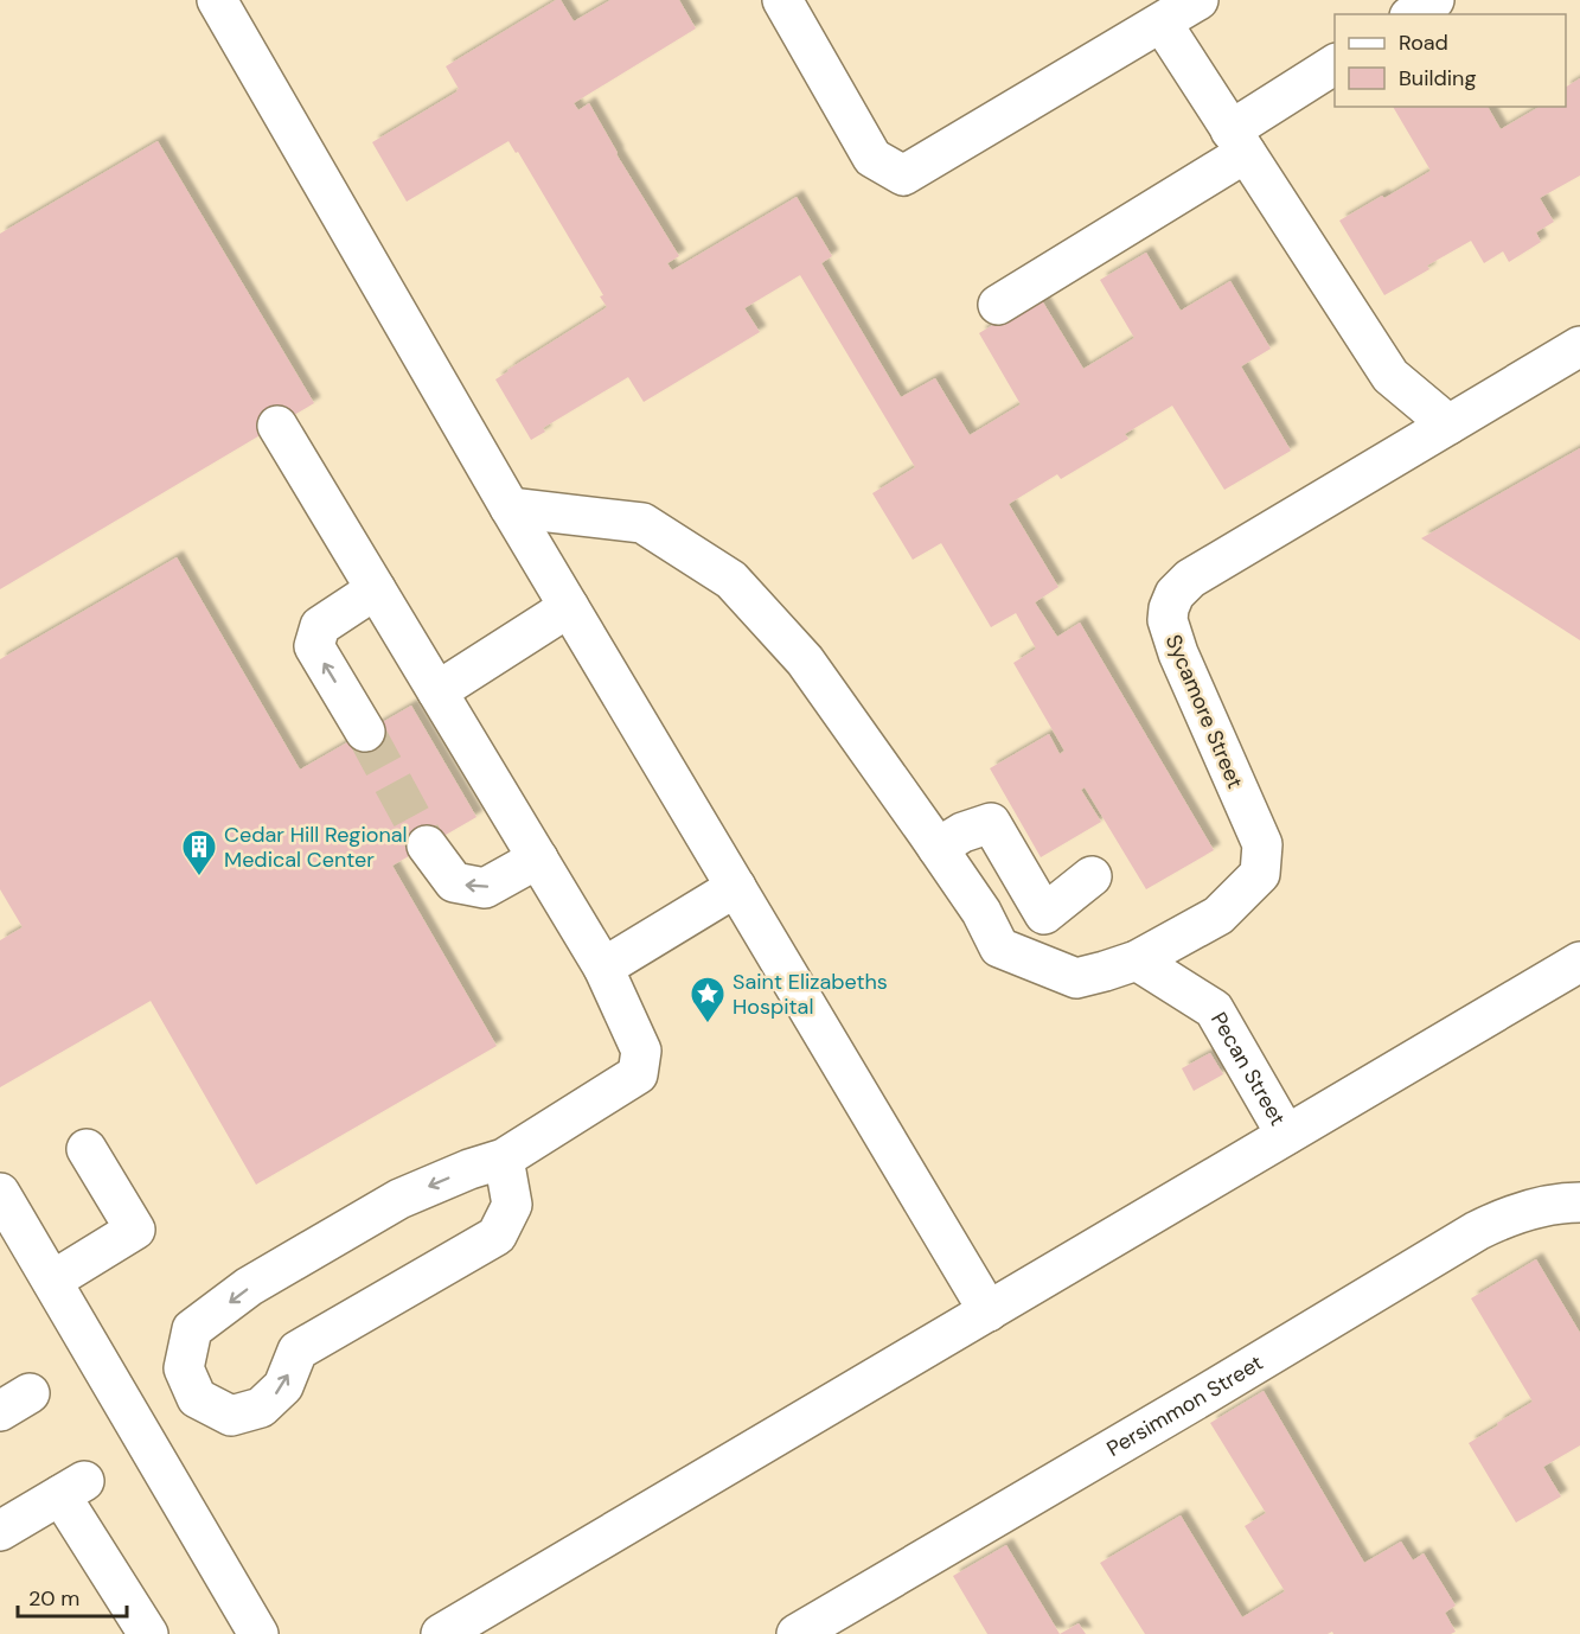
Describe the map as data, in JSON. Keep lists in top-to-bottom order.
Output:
{
  "streets": {
    "street": ["Sycamore Street", "Pecan Street", "Persimmon Street"]
  },
  "crossings": [
    ["Sycamore Street", "Pecan Street"]
  ],
  "places": {
    "building": ["Cedar Hill Regional Medical Center"],
    "place": ["Saint Elizabeths Hospital"]
  },
  "legend": ["Road", "Building"],
  "scale_bar": "20 m"
}
